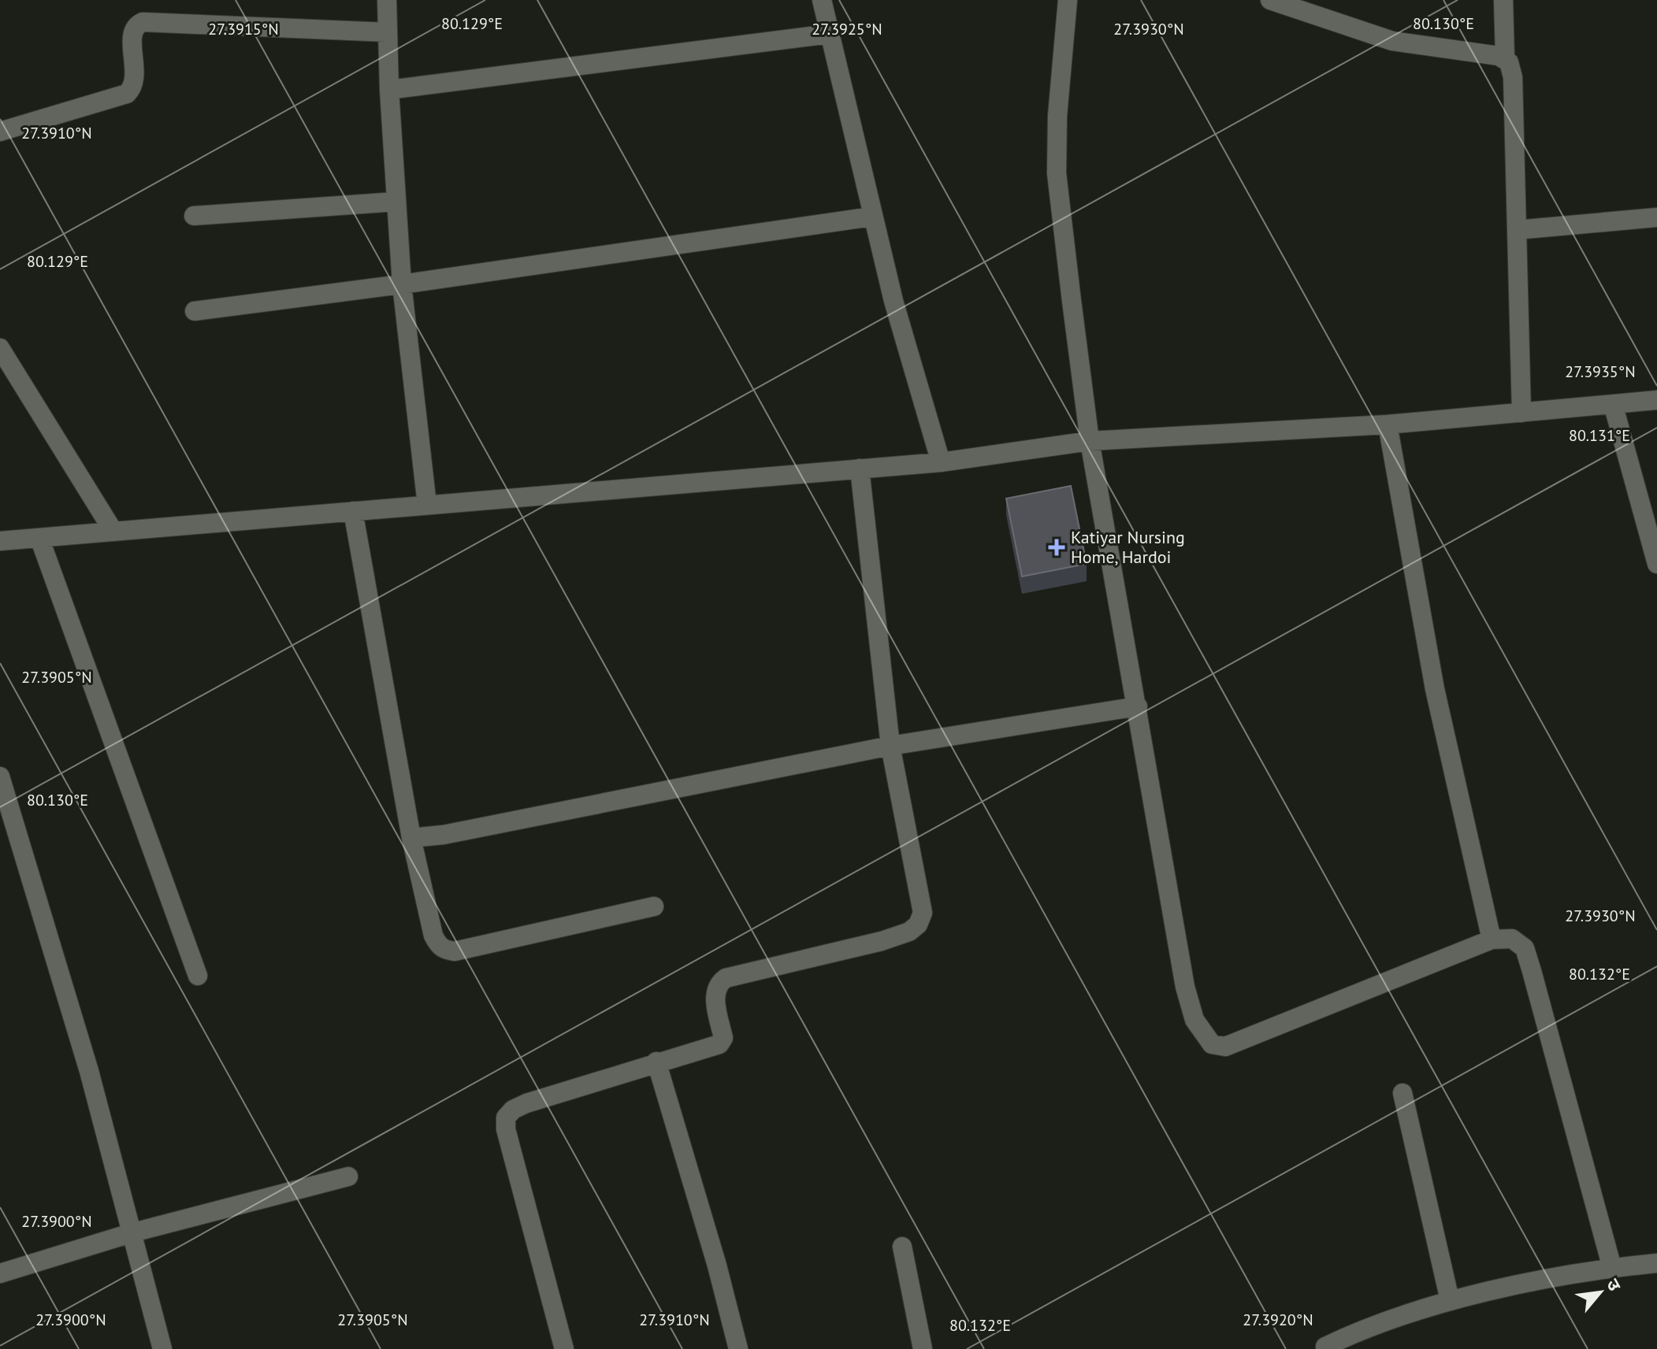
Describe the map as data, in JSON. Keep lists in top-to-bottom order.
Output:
{
  "places": {
    "health": ["Katiyar Nursing Home, Hardoi"]
  },
  "north": "top right",
  "coordinates": [
    "80.129°E",
    "80.130°E",
    "27.3915°N",
    "27.3925°N",
    "27.3930°N",
    "27.3910°N",
    "27.3935°N",
    "80.131°E",
    "27.3905°N",
    "80.132°E",
    "27.3900°N",
    "27.3920°N"
  ]
}
